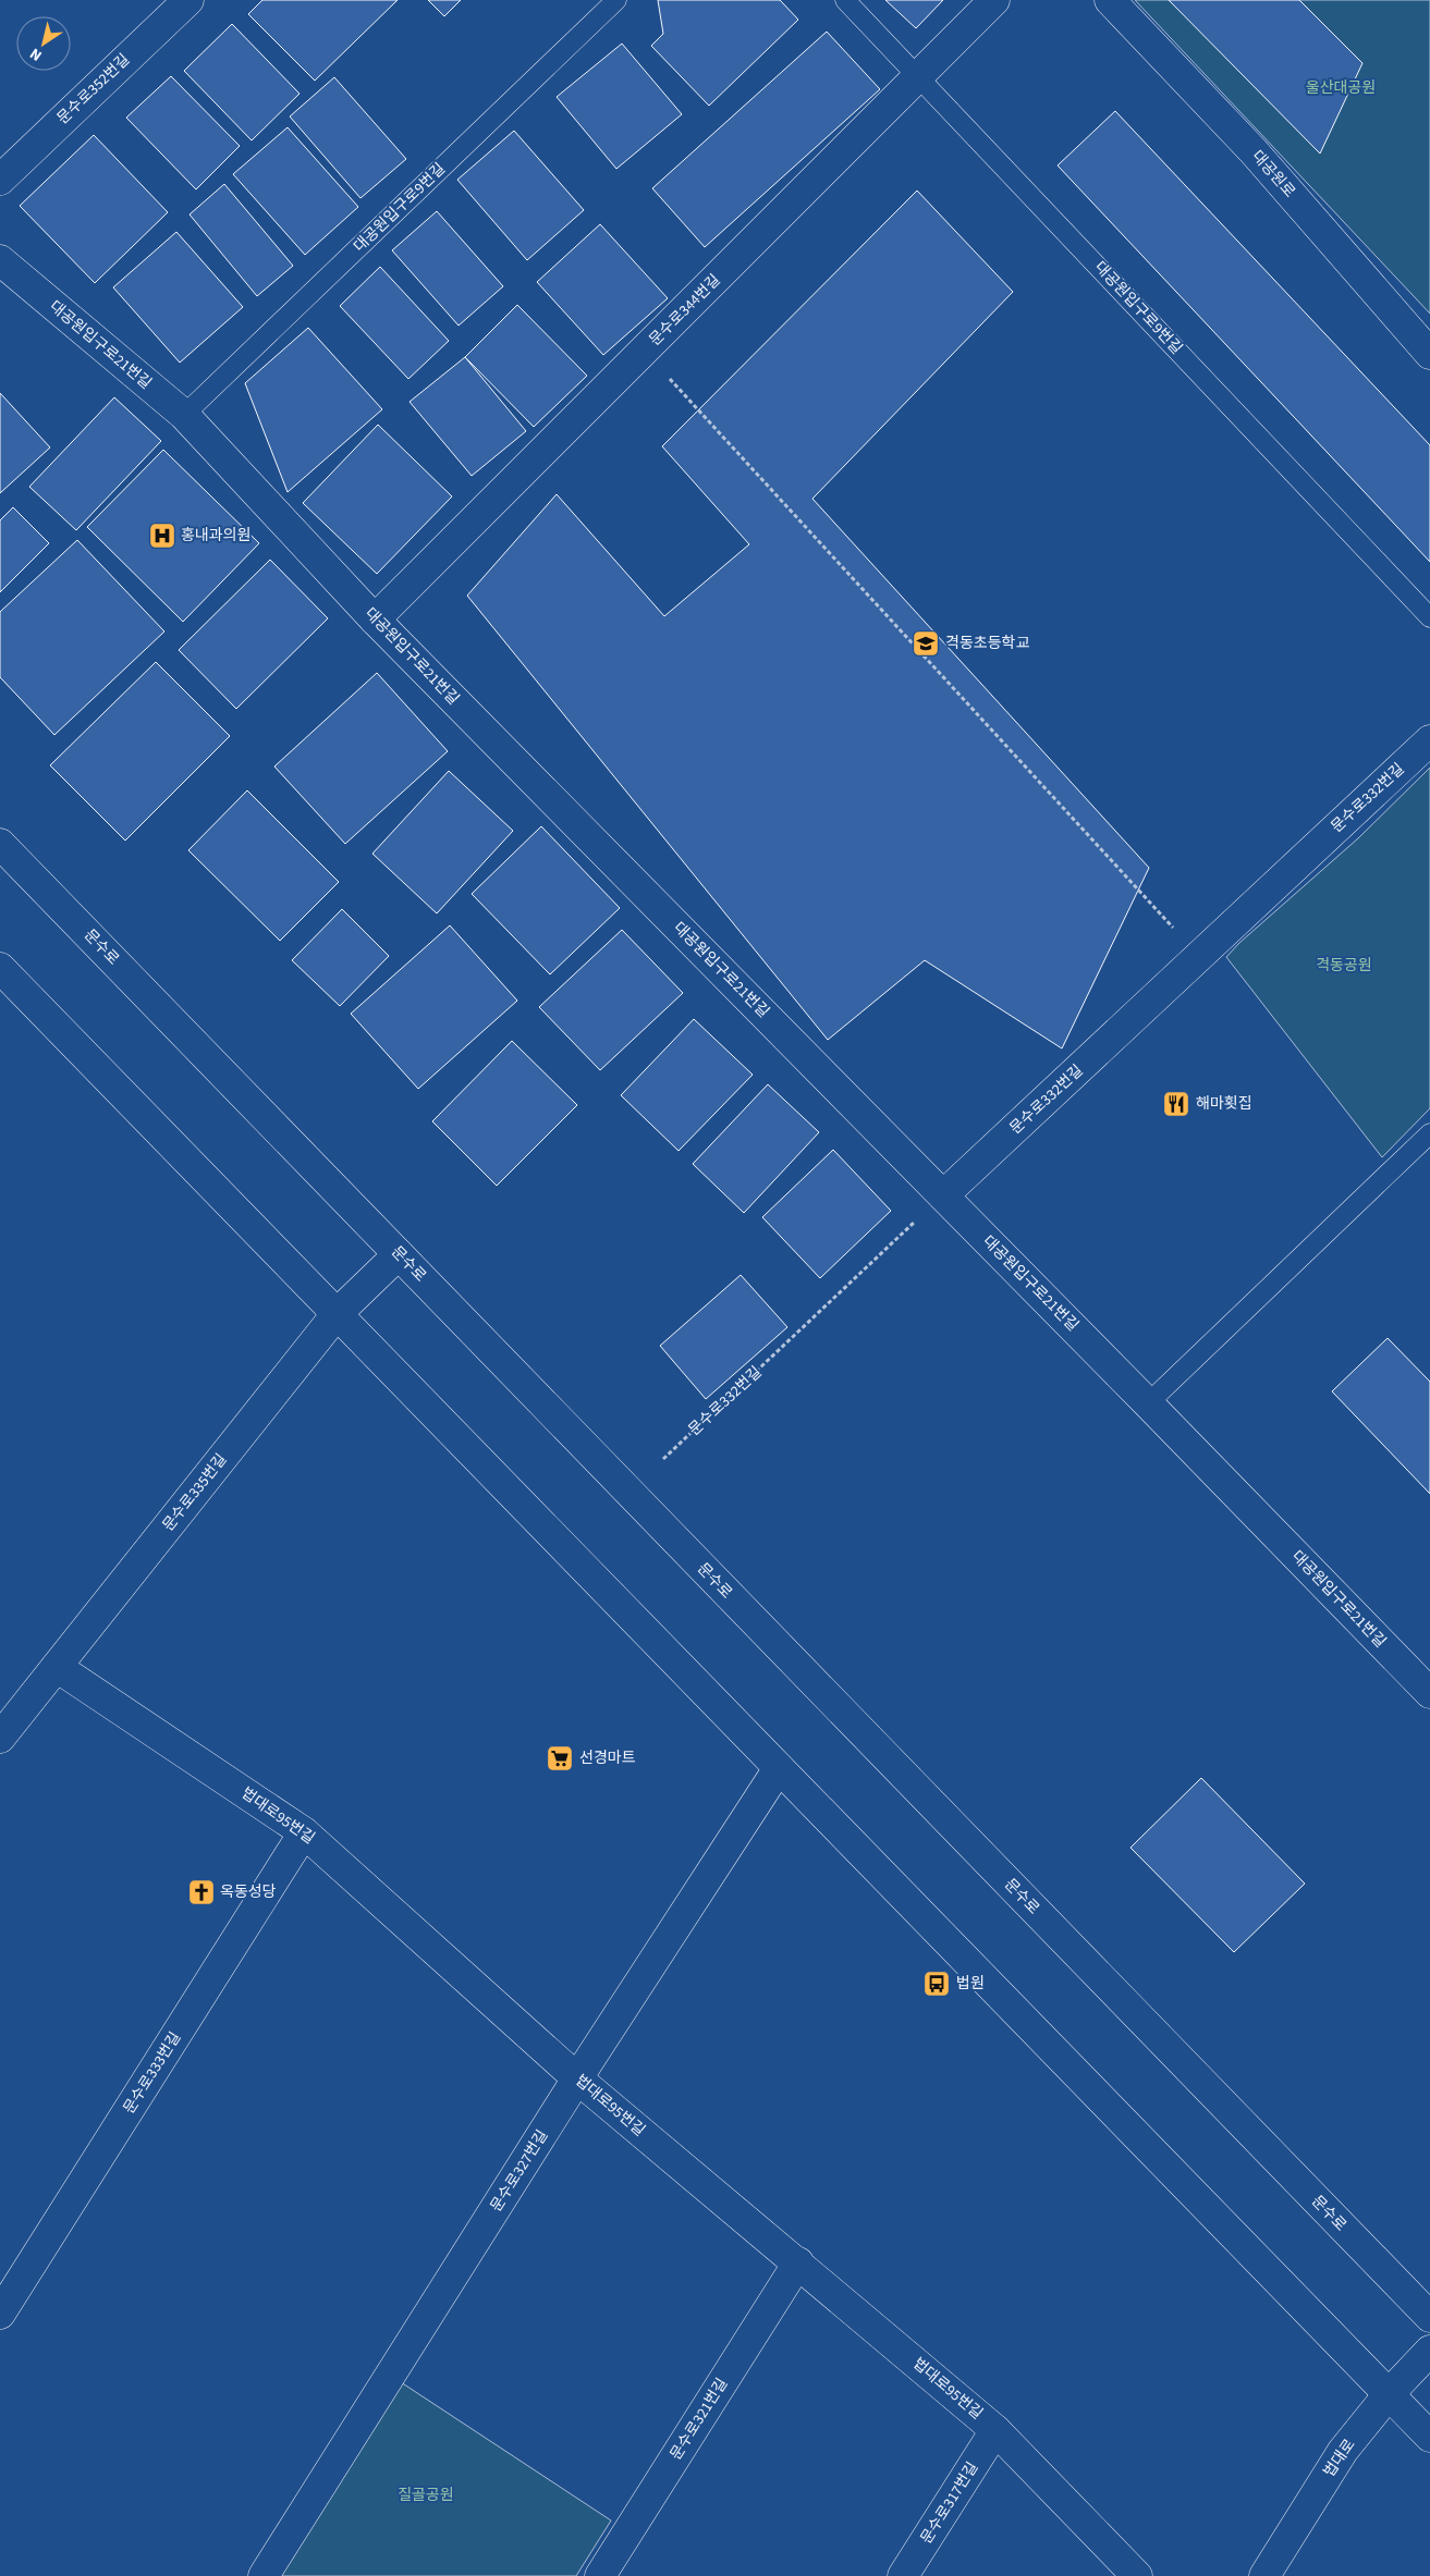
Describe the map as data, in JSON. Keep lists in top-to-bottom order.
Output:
{
  "streets": {
    "street": [
      "문수로352번길",
      "대공원로",
      "문수로344번길",
      "대공원입구로21번길",
      "문수로332번길",
      "문수로",
      "문수로335번길",
      "법대로95번길",
      "문수로333번길",
      "문수로327번길",
      "문수로321번길",
      "법대로",
      "문수로317번길"
    ],
    "lane": ["대공원입구로9번길"]
  },
  "crossings": [
    ["대공원입구로9번길", "문수로344번길"],
    ["대공원입구로9번길", "대공원입구로21번길"],
    ["문수로344번길", "대공원입구로21번길"],
    ["대공원입구로21번길", "문수로332번길"],
    ["문수로", "문수로335번길"],
    ["문수로335번길", "법대로95번길"],
    ["법대로95번길", "문수로333번길"],
    ["법대로95번길", "문수로327번길"],
    ["법대로95번길", "문수로321번길"],
    ["법대로95번길", "문수로317번길"]
  ],
  "parks": ["울산대공원", "격동공원", "질골공원"],
  "places": {
    "hospital": ["홍내과의원"],
    "school or university": ["격동초등학교"],
    "restaurant": ["해마횟집"],
    "supermarket": ["선경마트"],
    "church": ["옥동성당"],
    "bus stop": ["법원"]
  },
  "north": "bottom left"
}
